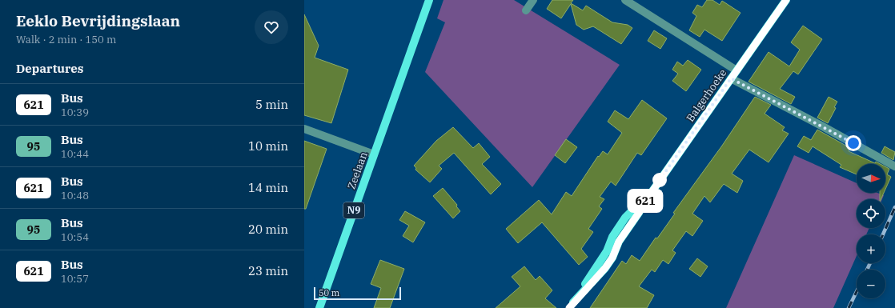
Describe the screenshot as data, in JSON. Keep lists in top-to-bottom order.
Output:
{
  "streets": {
    "main road": ["Balgerhoeke", "Zeelaan", "N9"]
  },
  "lines": ["bus line 621"],
  "scale_bar": "50 m",
  "north": "right",
  "page": {
    "heading": [
      ["Eeklo Bevrijdingslaan", "Walk · 2 min · 150 m"],
      "Departures"
    ],
    "on_map": "621",
    "list": [
      {
        "mark": "621",
        "name": "Bus",
        "note": "10:39",
        "value": "5 min"
      },
      {
        "mark": "95",
        "name": "Bus",
        "note": "10:44",
        "value": "10 min"
      },
      {
        "mark": "621",
        "name": "Bus",
        "note": "10:48",
        "value": "14 min"
      },
      {
        "mark": "95",
        "name": "Bus",
        "note": "10:54",
        "value": "20 min"
      },
      {
        "mark": "621",
        "name": "Bus",
        "note": "10:57",
        "value": "23 min"
      }
    ],
    "map_buttons": ["+", "−"],
    "scale": "50 m"
  }
}
